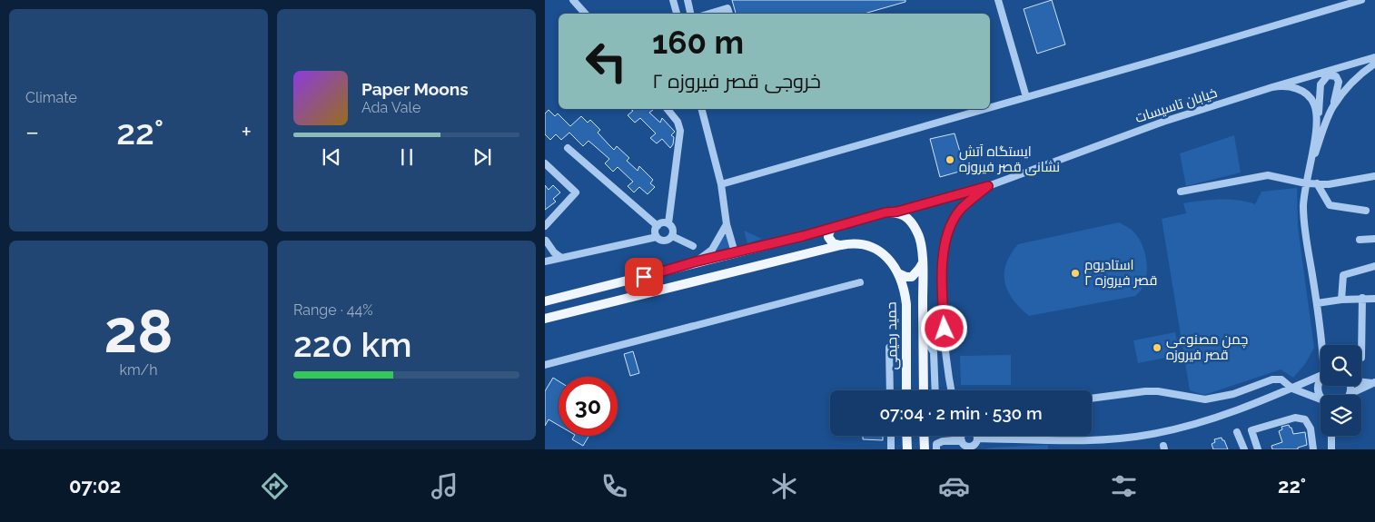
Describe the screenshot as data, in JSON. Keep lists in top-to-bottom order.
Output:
{
  "streets": {
    "main road": ["حمید رحیمی"],
    "street": ["خیابان تاسیسات"]
  },
  "places": ["ایستگاه آتش نشانی قصر فیروزه", "استادیوم قصر فیروزه ۲", "چمن مصنوعی قصر فیروزه"],
  "page": {
    "tile": [
      "Climate",
      ["28", "km/h"],
      ["Range · 44%", "220 km"]
    ],
    "turn": ["160 m", "خروجی قصر فیروزه ۲"],
    "song": ["Paper Moons", "Ada Vale"],
    "heat": ["−", "22°", "+"],
    "limit": "30",
    "trip": "07:04 · 2 min · 530 m",
    "tabs": ["07:02", "22°"]
  }
}
